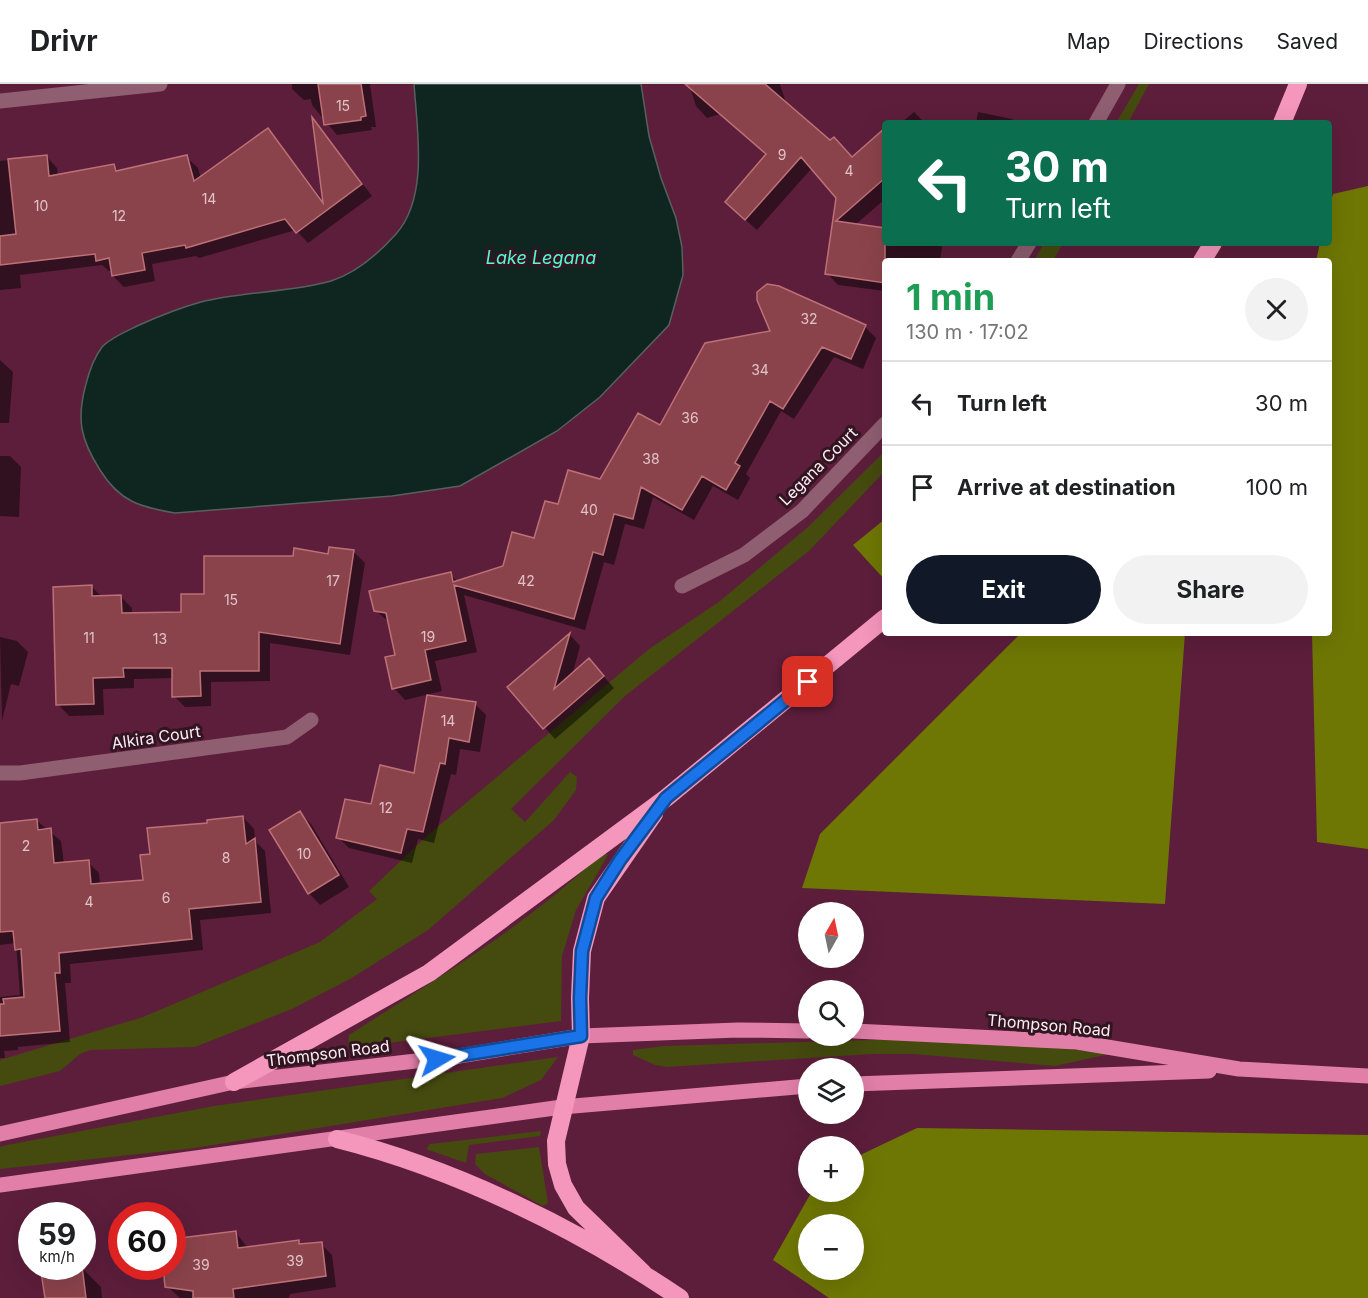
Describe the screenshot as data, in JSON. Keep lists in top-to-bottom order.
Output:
{
  "streets": {
    "main road": ["Thompson Road"],
    "street": ["Legana Court", "Alkira Court"]
  },
  "water": ["Lake Legana"],
  "house_numbers": [
    "15",
    "9",
    "4",
    "14",
    "10",
    "12",
    "32",
    "34",
    "36",
    "38",
    "40",
    "17",
    "42",
    "15",
    "19",
    "11",
    "13",
    "14",
    "12",
    "2",
    "10",
    "8",
    "6",
    "4",
    "39",
    "39"
  ],
  "north": "top",
  "page": {
    "header": "Drivr",
    "nav": ["Map", "Directions", "Saved"],
    "turn": ["30 m", "Turn left"],
    "heading": ["1 min", "130 m · 17:02"],
    "list": [
      {
        "name": "Turn left",
        "value": "30 m"
      },
      {
        "name": "Arrive at destination",
        "value": "100 m"
      }
    ],
    "buttons": ["Exit", "Share"],
    "map_buttons": ["+", "−"],
    "speed": "59 km/h",
    "limit": "60"
  }
}
